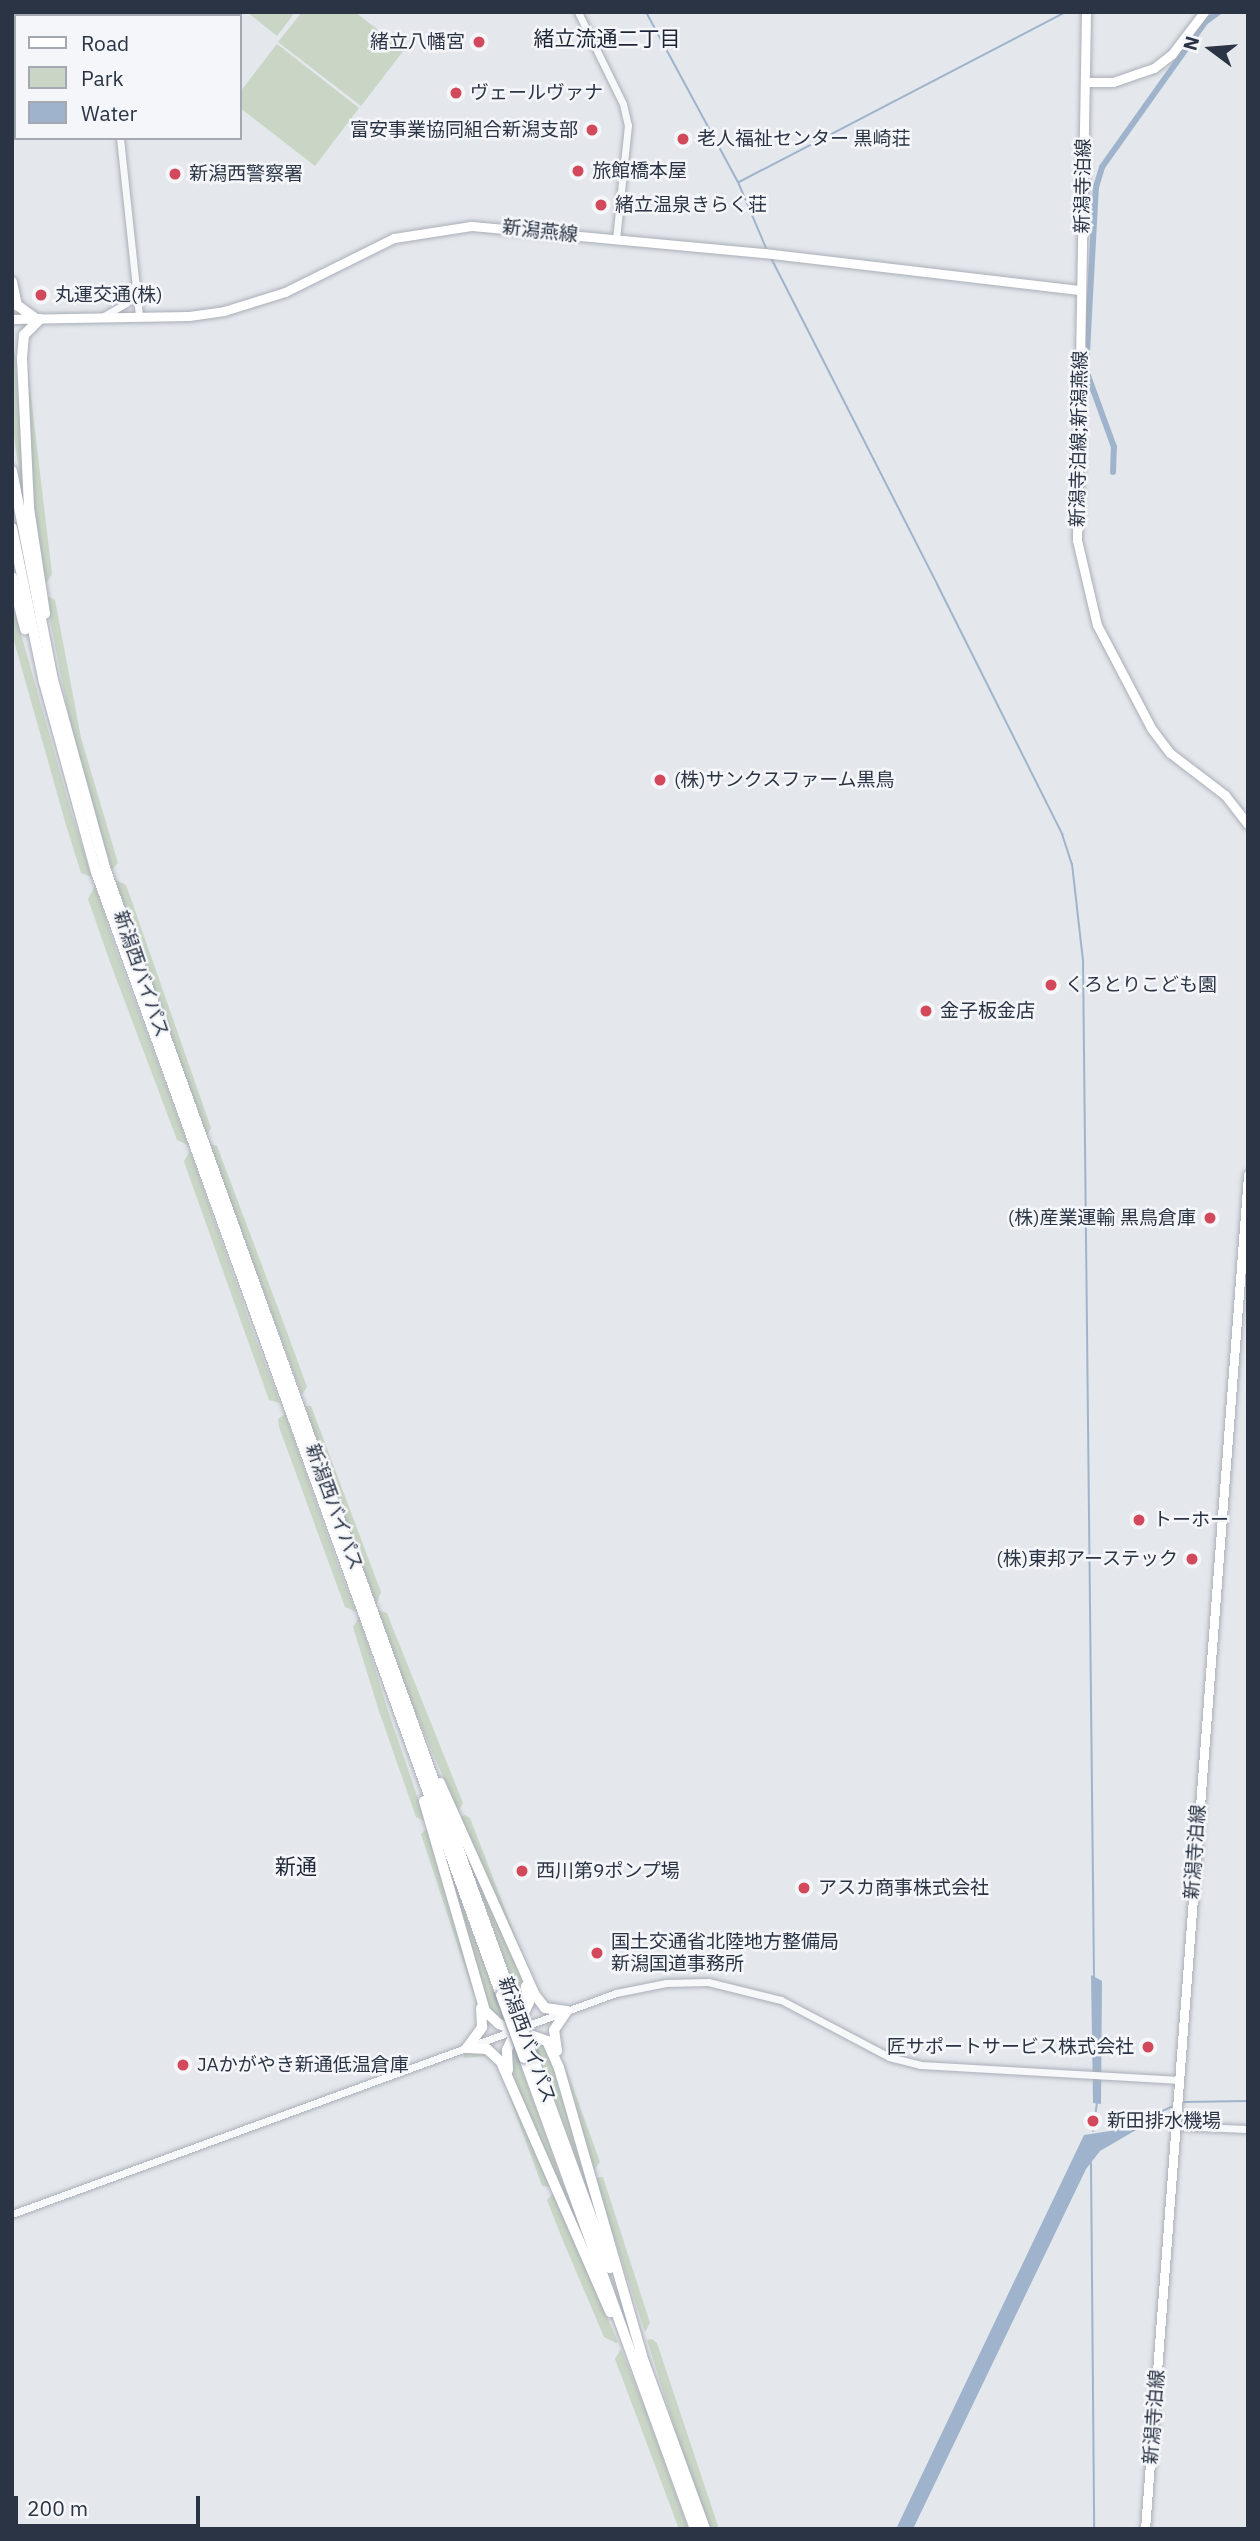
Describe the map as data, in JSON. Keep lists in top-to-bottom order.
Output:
{
  "streets": {
    "highway": ["新潟西バイパス"],
    "main road": ["新潟寺泊線", "新潟燕線", "新潟寺泊線;新潟燕線"]
  },
  "crossings": [
    ["新潟寺泊線", "新潟燕線"],
    ["新潟寺泊線", "新潟寺泊線;新潟燕線"],
    ["新潟燕線", "新潟寺泊線;新潟燕線"]
  ],
  "districts": ["緒立流通二丁目", "新通"],
  "places": [
    "緒立八幡宮",
    "ヴェールヴァナ",
    "富安事業協同組合新潟支部",
    "老人福祉センター 黒崎荘",
    "旅館橋本屋",
    "新潟西警察署",
    "緒立温泉きらく荘",
    "丸運交通(株)",
    "(株)サンクスファーム黒鳥",
    "くろとりこども園",
    "金子板金店",
    "(株)産業運輸 黒鳥倉庫",
    "トーホー",
    "(株)東邦アーステック",
    "西川第9ポンプ場",
    "アスカ商事株式会社",
    "国土交通省北陸地方整備局 新潟国道事務所",
    "匠サポートサービス株式会社",
    "JAかがやき新通低温倉庫",
    "新田排水機場"
  ],
  "legend": ["Road", "Park", "Water"],
  "scale_bar": "200 m",
  "north": "left"
}
